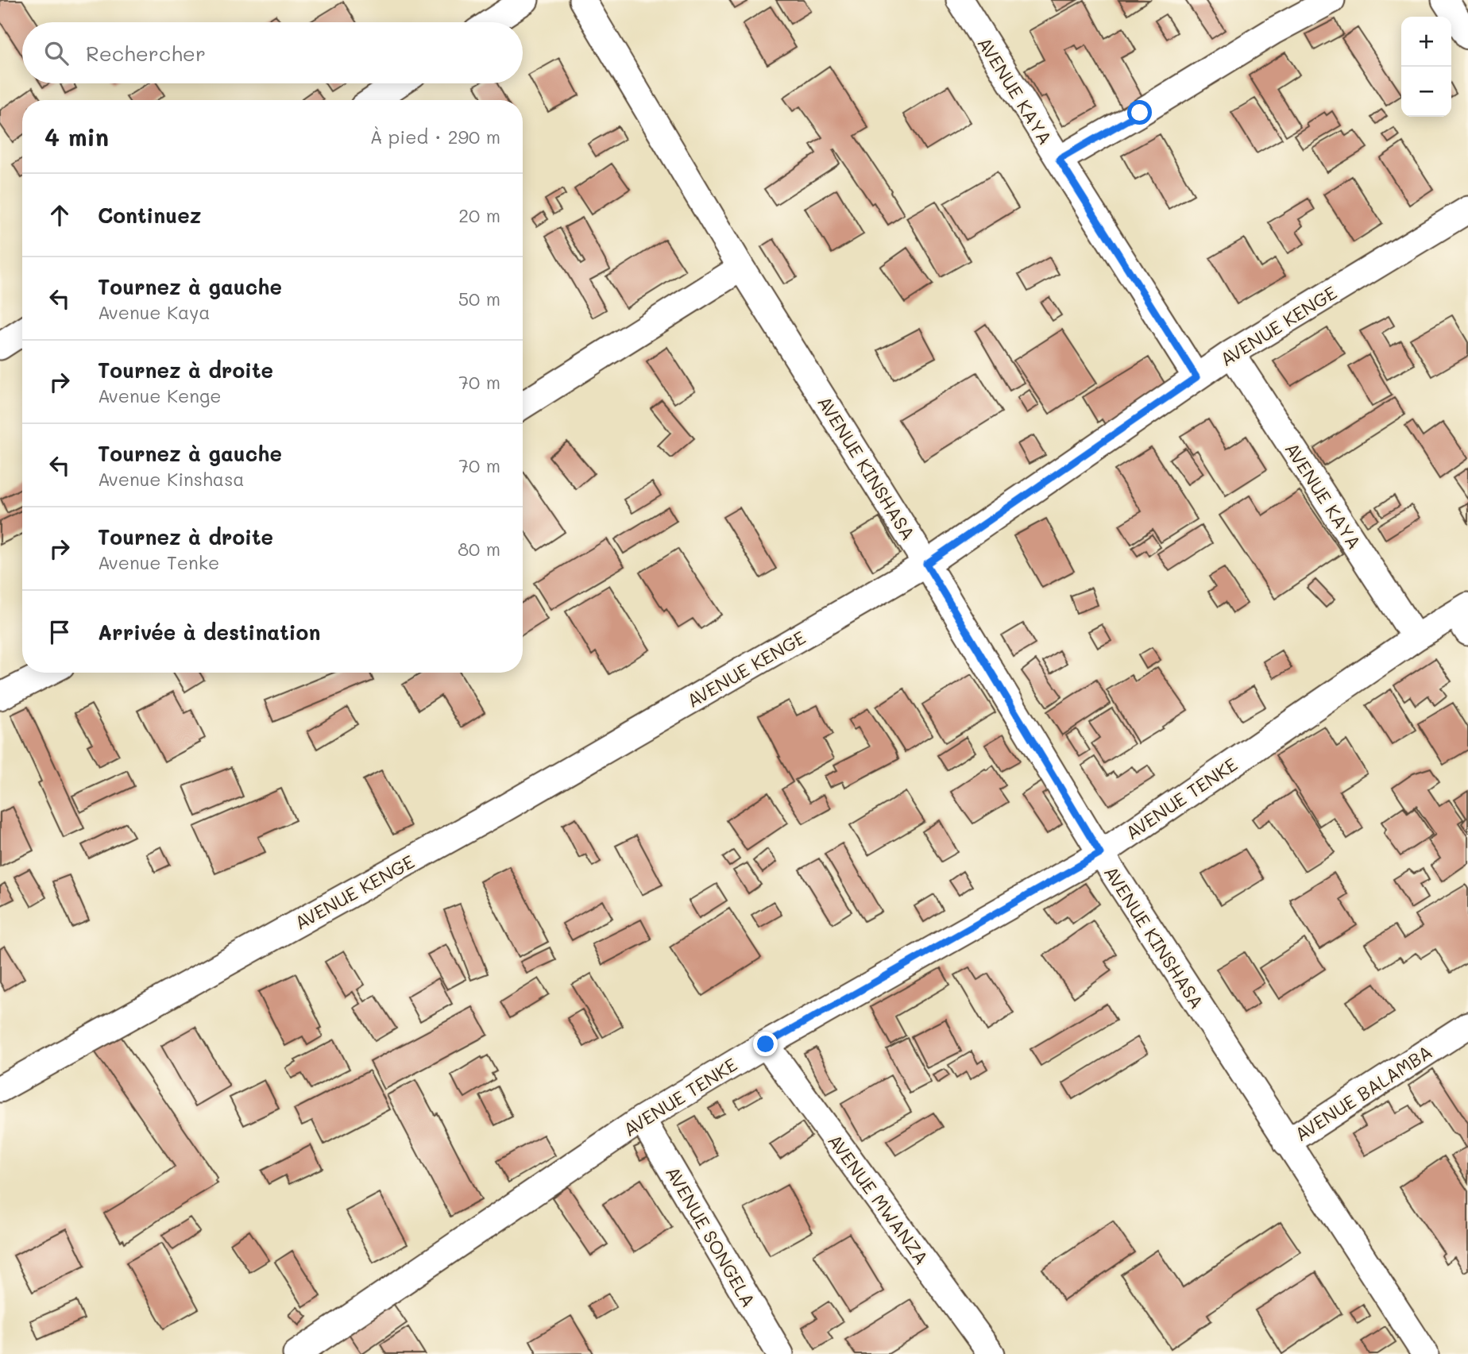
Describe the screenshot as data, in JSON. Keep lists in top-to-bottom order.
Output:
{
  "streets": {
    "street": [
      "AVENUE KAYA",
      "AVENUE KENGE",
      "AVENUE KINSHASA",
      "AVENUE TENKE",
      "AVENUE BALAMBA",
      "AVENUE MWANZA",
      "AVENUE SONGELA"
    ]
  },
  "crossings": [
    ["AVENUE KAYA", "AVENUE KENGE"],
    ["AVENUE KAYA", "AVENUE TENKE"],
    ["AVENUE KENGE", "AVENUE KINSHASA"],
    ["AVENUE KINSHASA", "AVENUE TENKE"],
    ["AVENUE KINSHASA", "AVENUE BALAMBA"],
    ["AVENUE TENKE", "AVENUE MWANZA"],
    ["AVENUE TENKE", "AVENUE SONGELA"]
  ],
  "page": {
    "map_buttons": ["+", "−"],
    "search": "Rechercher",
    "heading": ["4 min", "À pied · 290 m"],
    "list": [
      ["Continuez", "20 m"],
      ["Tournez à gauche", "Avenue Kaya", "50 m"],
      ["Tournez à droite", "Avenue Kenge", "70 m"],
      ["Tournez à gauche", "Avenue Kinshasa", "70 m"],
      ["Tournez à droite", "Avenue Tenke", "80 m"],
      "Arrivée à destination"
    ]
  }
}
